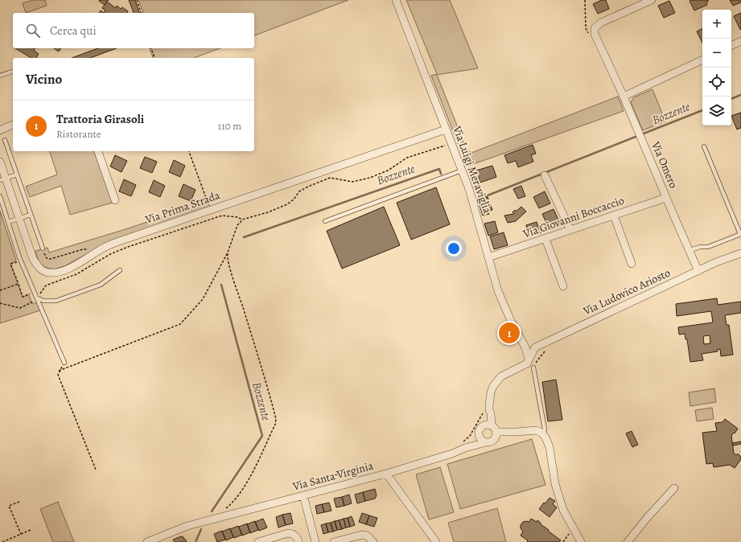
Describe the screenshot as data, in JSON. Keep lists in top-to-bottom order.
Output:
{
  "streets": {
    "street": [
      "Via Omero",
      "Via Luigi Meraviglia",
      "Via Prima Strada",
      "Via Giovanni Boccaccio",
      "Via Ludovico Ariosto",
      "Via Santa Virginia"
    ]
  },
  "crossings": [
    ["Via Omero", "Via Giovanni Boccaccio"],
    ["Via Omero", "Via Ludovico Ariosto"],
    ["Via Luigi Meraviglia", "Via Prima Strada"],
    ["Via Luigi Meraviglia", "Via Giovanni Boccaccio"]
  ],
  "water": ["Bozzente"],
  "page": {
    "map_buttons": ["+", "−"],
    "search": "Cerca qui",
    "heading": "Vicino",
    "list": [
      {
        "mark": "1",
        "name": "Trattoria Girasoli",
        "note": "Ristorante",
        "value": "110 m"
      }
    ],
    "pins": "1"
  }
}
